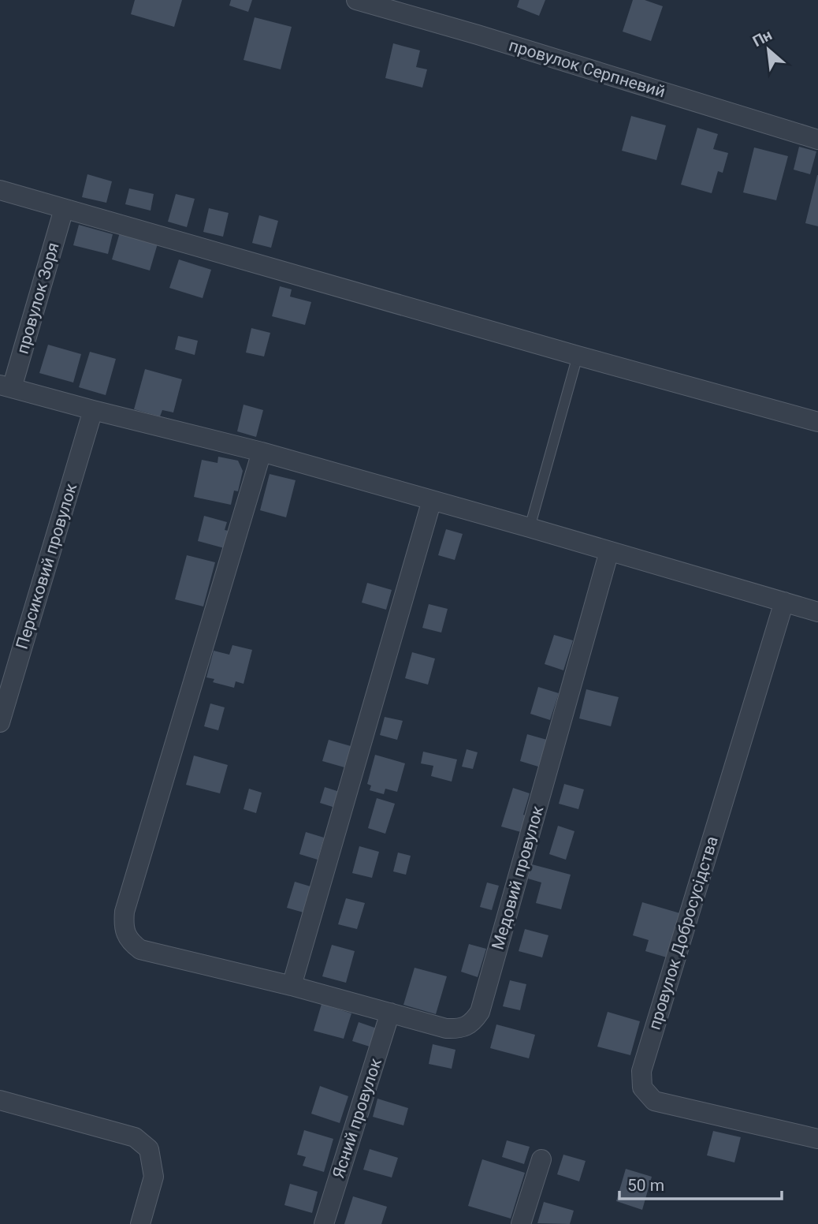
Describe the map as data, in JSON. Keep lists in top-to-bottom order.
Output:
{
  "streets": {
    "street": [
      "провулок Серпневий",
      "провулок Зоря",
      "Персиковий провулок",
      "Медовий провулок",
      "провулок Добросусідства",
      "Ясний провулок"
    ]
  },
  "crossings": [
    ["Медовий провулок", "Ясний провулок"]
  ],
  "scale_bar": "50 m",
  "north": "top left"
}
